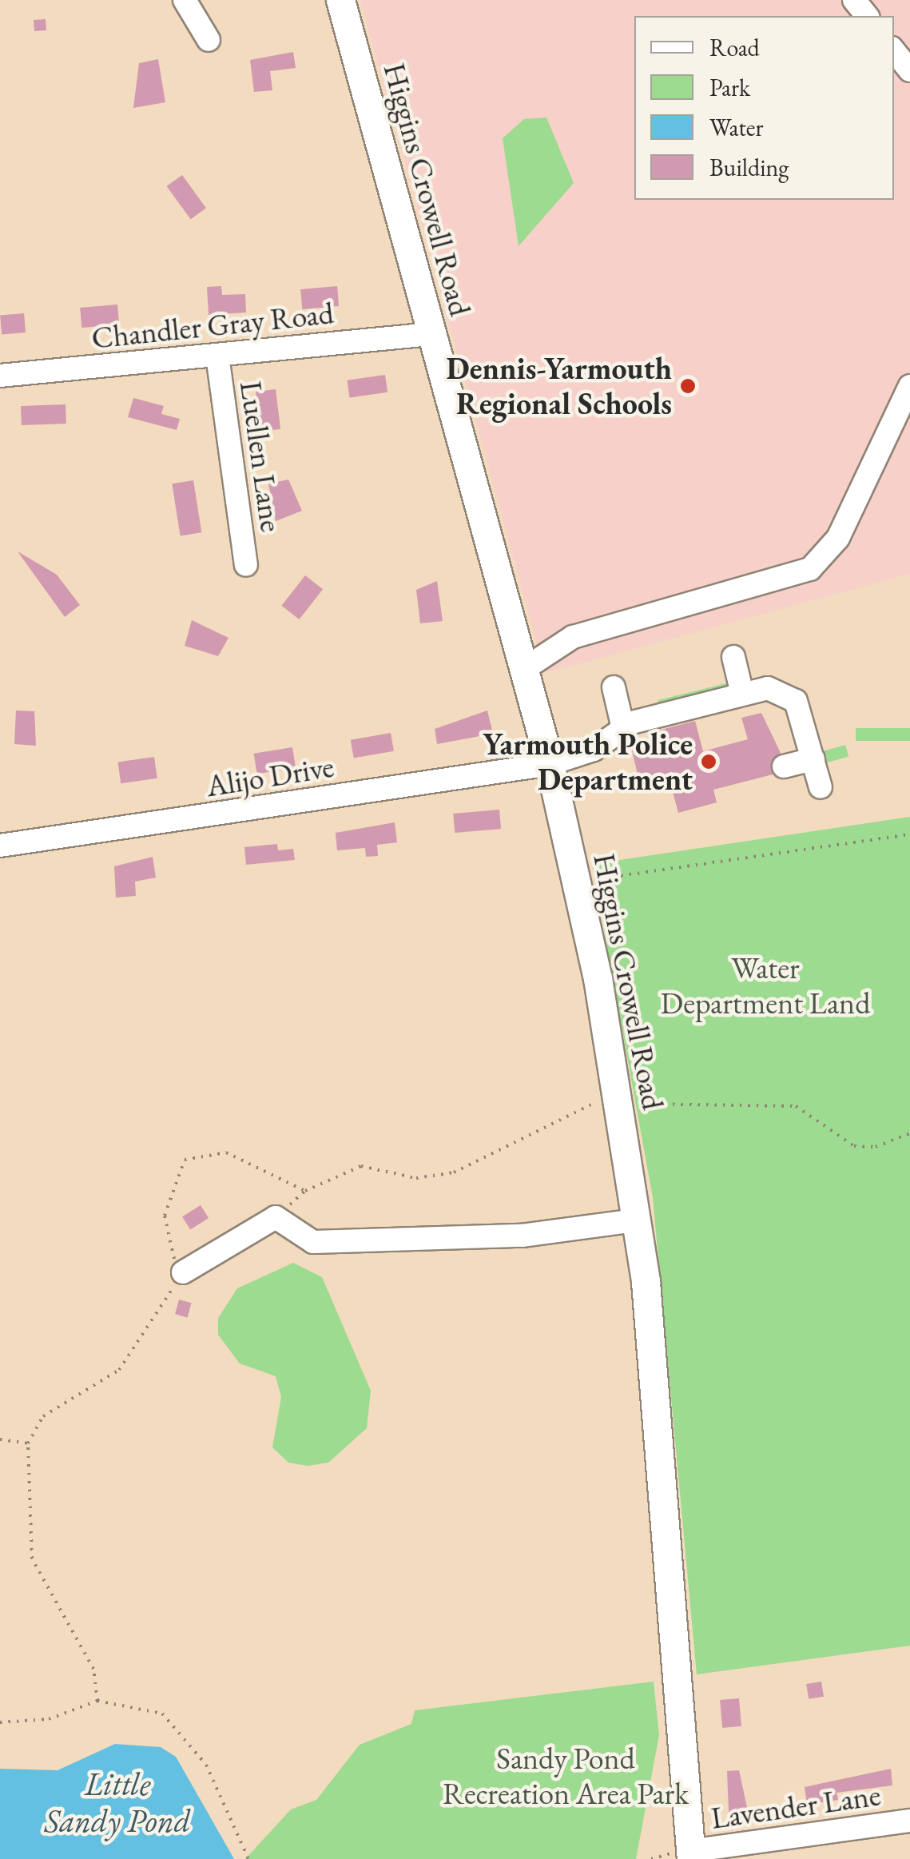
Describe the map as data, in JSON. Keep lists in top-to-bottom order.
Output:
{
  "streets": {
    "main road": ["Higgins Crowell Road"],
    "street": [
      "Chandler Gray Road",
      "Luellen Lane",
      "Alijo Drive",
      "Lavender Lane"
    ]
  },
  "crossings": [
    ["Higgins Crowell Road", "Chandler Gray Road"],
    ["Higgins Crowell Road", "Alijo Drive"],
    ["Higgins Crowell Road", "Lavender Lane"],
    ["Chandler Gray Road", "Luellen Lane"]
  ],
  "water": ["Little Sandy Pond"],
  "parks": ["Water Department Land", "Sandy Pond Recreation Area Park"],
  "places": ["Dennis-Yarmouth Regional Schools", "Yarmouth Police Department"],
  "legend": [
    "Road",
    "Park",
    "Water",
    "Building"
  ]
}
